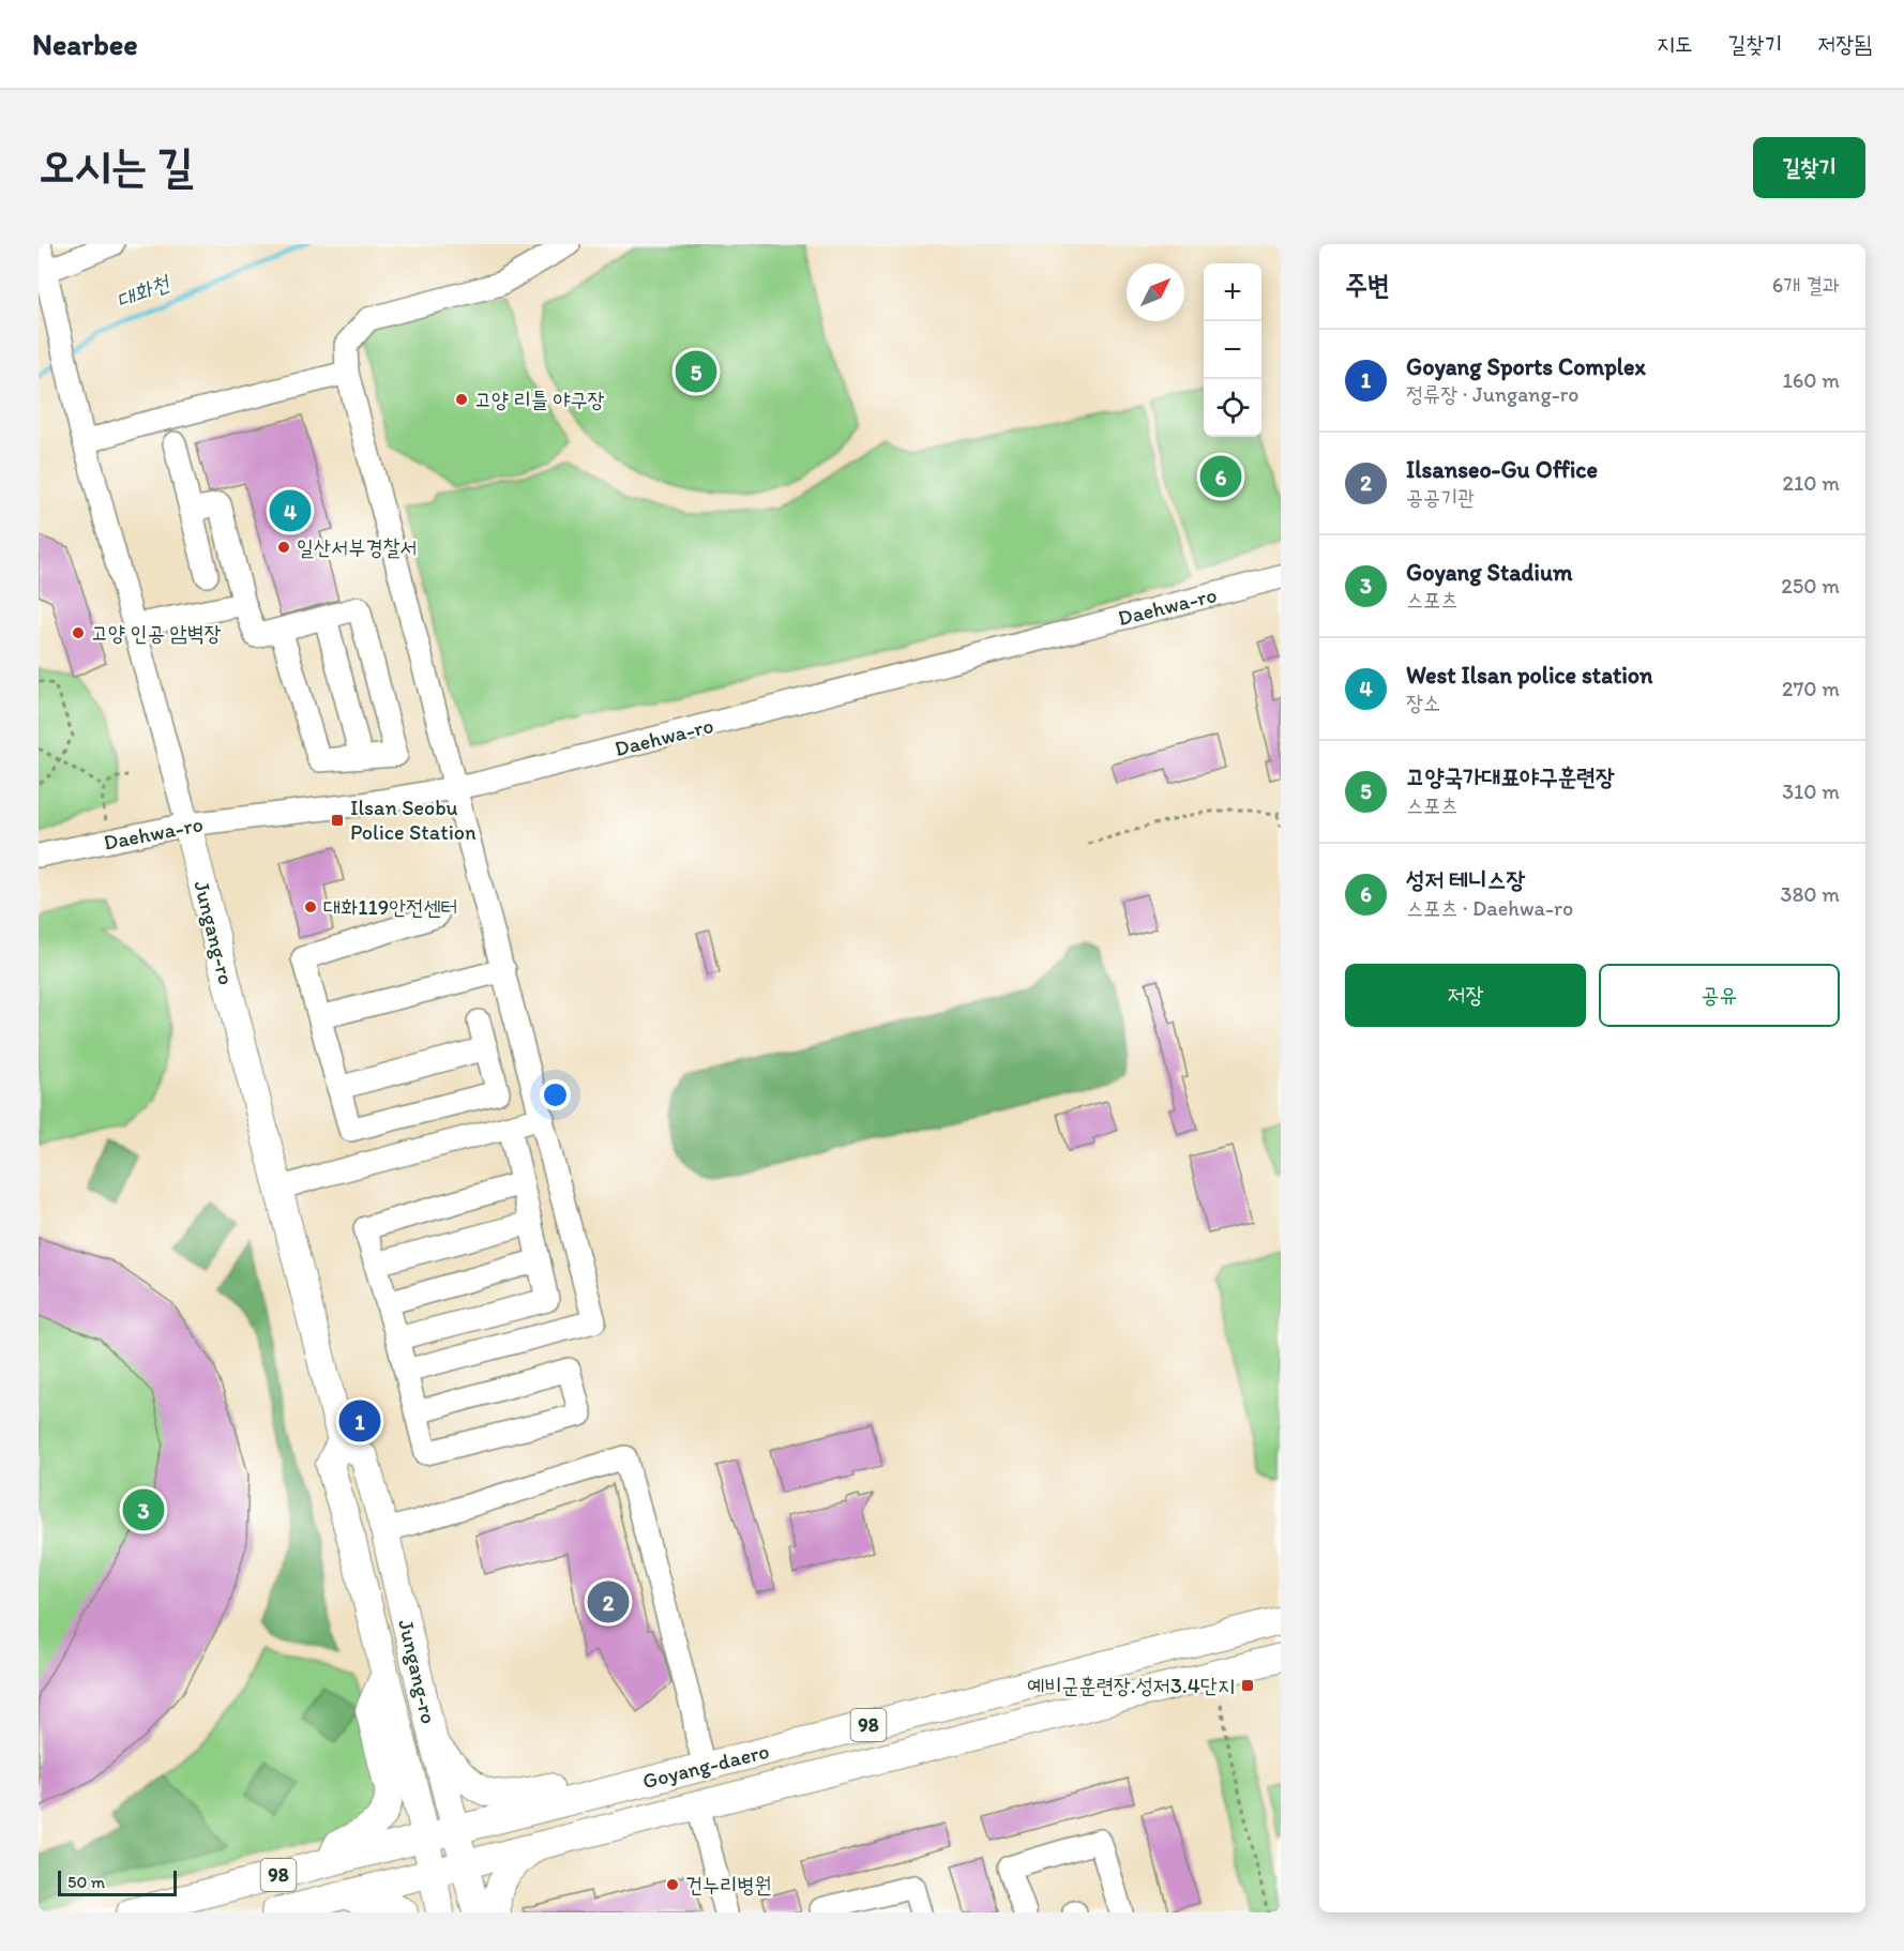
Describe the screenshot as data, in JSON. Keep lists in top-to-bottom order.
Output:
{
  "streets": {
    "main road": ["Jungang-ro", "98", "Goyang-daero"],
    "street": ["Daehwa-ro"]
  },
  "crossings": [
    ["Daehwa-ro", "Jungang-ro"],
    ["Jungang-ro", "Goyang-daero"]
  ],
  "water": ["대화천"],
  "places": {
    "other": [
      "고양 리틀 야구장",
      "일산서부경찰서",
      "고양 인공 암벽장",
      "대화119안전센터",
      "건누리병원"
    ],
    "transit": ["Ilsan Seobu Police Station", "예비군훈련장.성저3.4단지"]
  },
  "scale_bar": "50 m",
  "north": "top right",
  "page": {
    "header": "Nearbee",
    "nav": ["지도", "길찾기", "저장됨"],
    "buttons": [
      "길찾기",
      ["저장", "공유"]
    ],
    "title": "오시는 길",
    "heading": ["주변", "6개 결과"],
    "map_buttons": ["+", "−"],
    "list": [
      {
        "mark": "1",
        "name": "Goyang Sports Complex",
        "note": "정류장 · Jungang-ro",
        "value": "160 m"
      },
      {
        "mark": "2",
        "name": "Ilsanseo-Gu Office",
        "note": "공공기관",
        "value": "210 m"
      },
      {
        "mark": "3",
        "name": "Goyang Stadium",
        "note": "스포츠",
        "value": "250 m"
      },
      {
        "mark": "4",
        "name": "West Ilsan police station",
        "note": "장소",
        "value": "270 m"
      },
      {
        "mark": "5",
        "name": "고양국가대표야구훈련장",
        "note": "스포츠",
        "value": "310 m"
      },
      {
        "mark": "6",
        "name": "성저 테니스장",
        "note": "스포츠 · Daehwa-ro",
        "value": "380 m"
      }
    ],
    "pins": [
      "5",
      "6",
      "4",
      "1",
      "3",
      "2"
    ],
    "scale": "50 m"
  }
}
